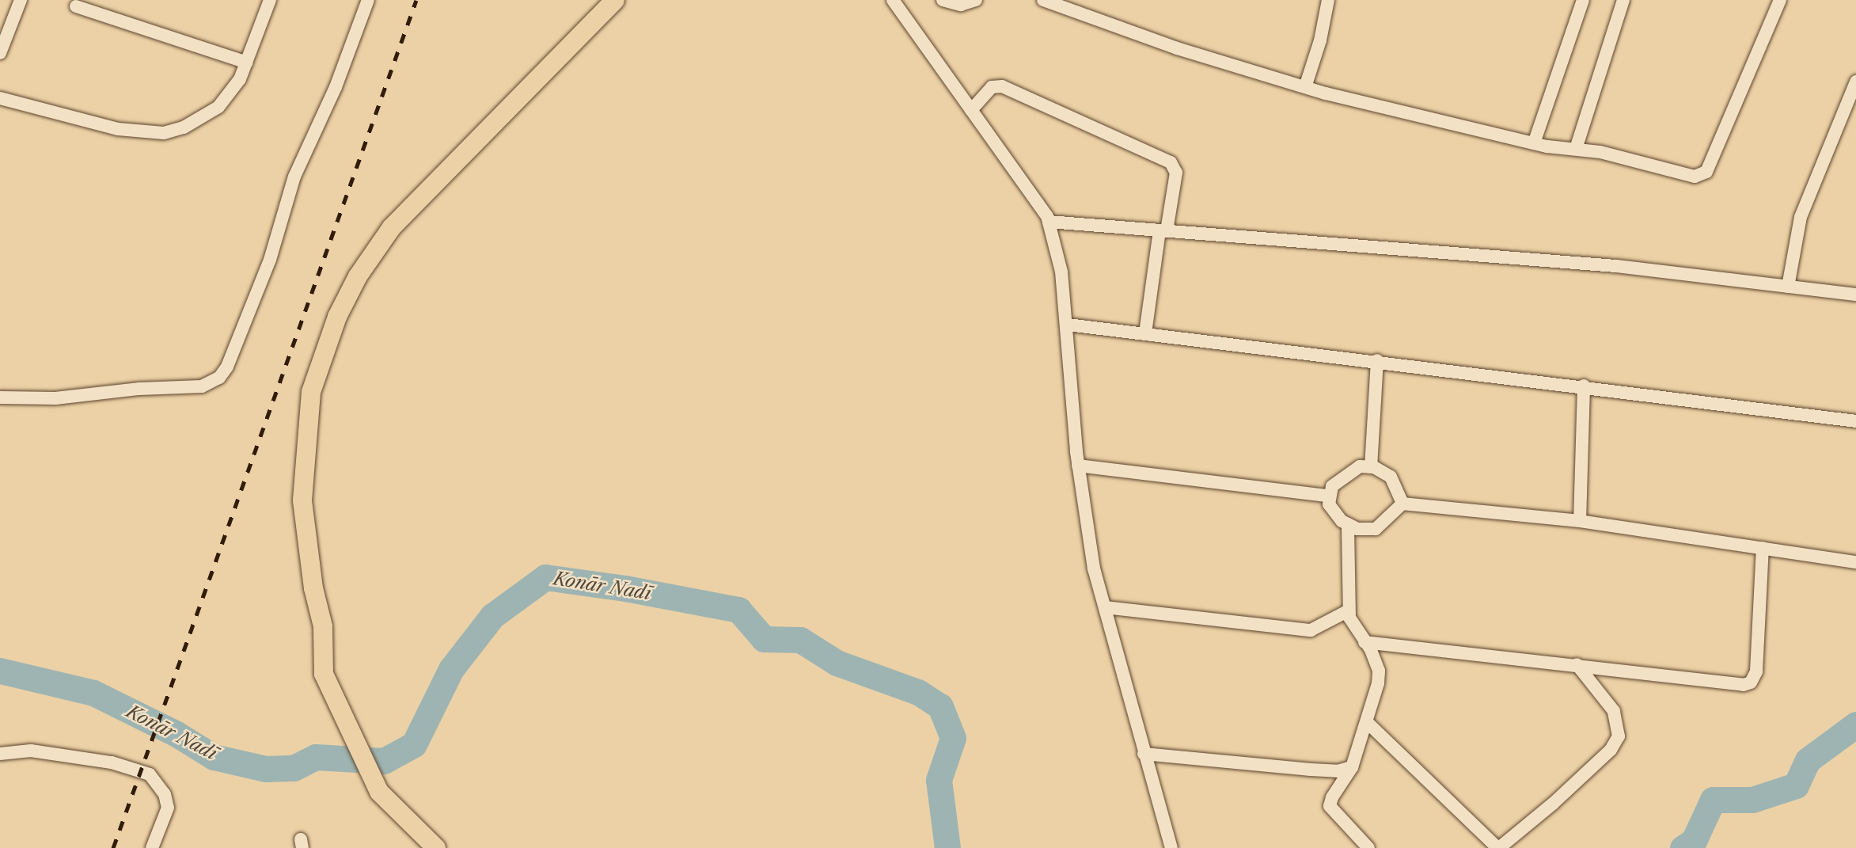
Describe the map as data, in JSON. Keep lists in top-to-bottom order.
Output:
{
  "water": ["Konār Nadī"]
}
